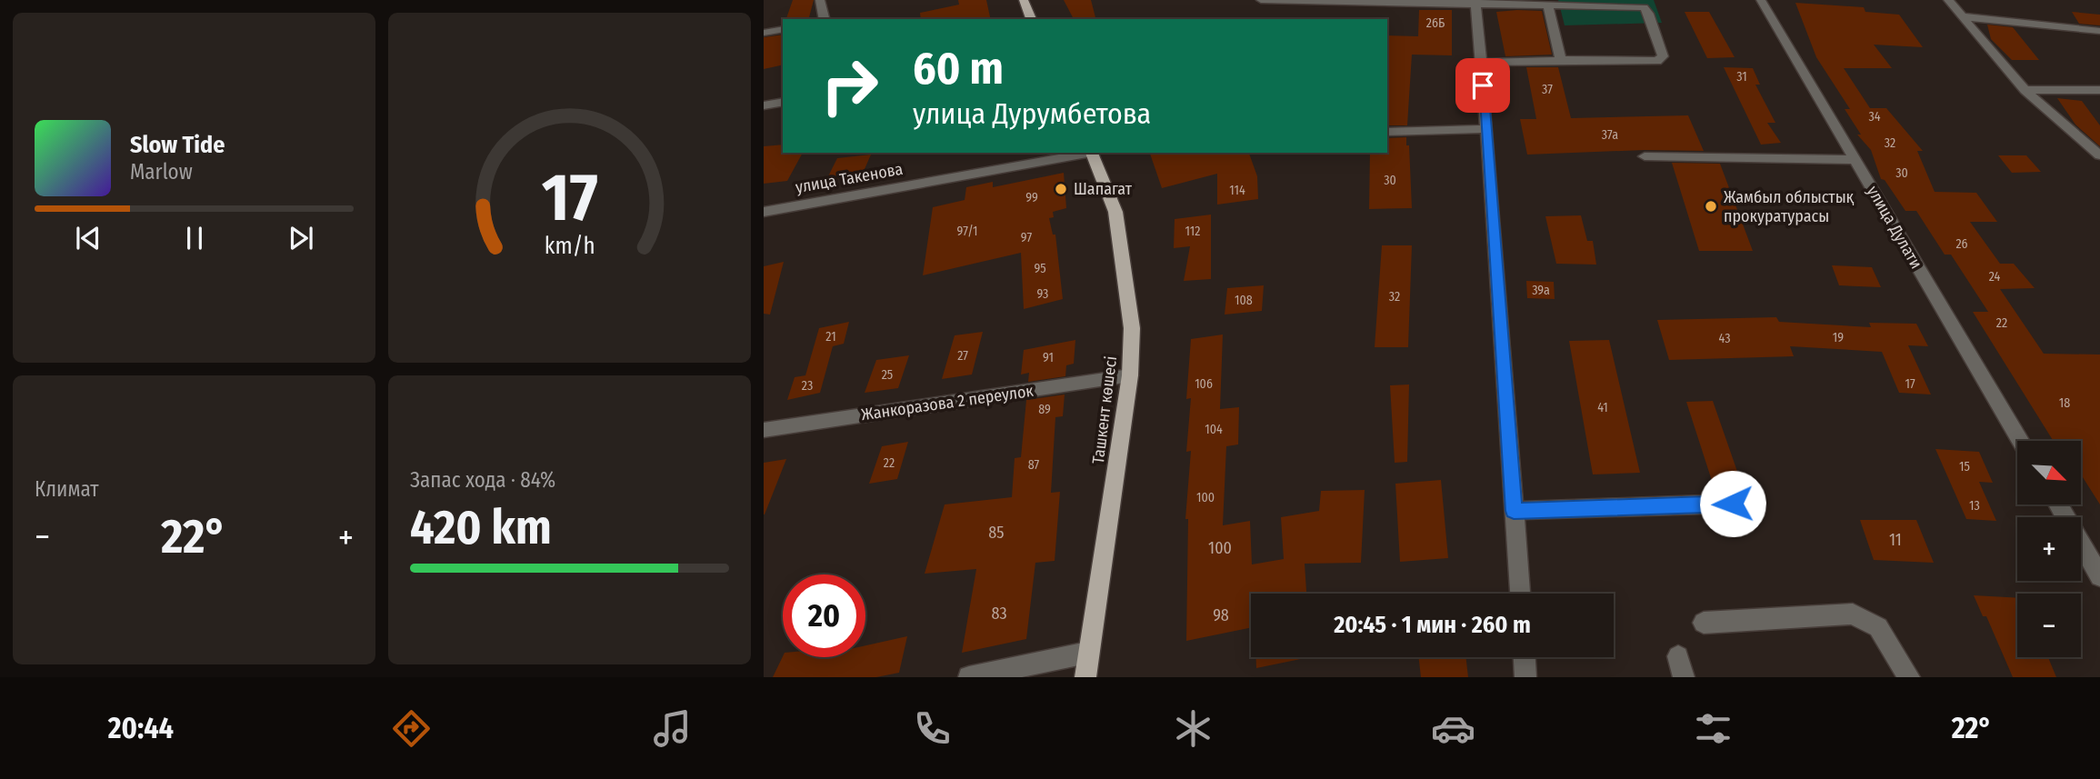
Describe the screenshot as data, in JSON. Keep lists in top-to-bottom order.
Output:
{
  "streets": {
    "main road": ["Ташкент көшесі"],
    "street": ["улица Такенова", "улица Дулати", "Жанкоразова 2 переулок"]
  },
  "crossings": [
    ["Жанкоразова 2 переулок", "Ташкент көшесі"]
  ],
  "places": ["Шапагат", "Жамбыл облыстық прокуратурасы"],
  "house_numbers": [
    "26Б",
    "31",
    "37",
    "34",
    "37а",
    "32",
    "30",
    "30",
    "114",
    "99",
    "97/1",
    "112",
    "97",
    "26",
    "95",
    "24",
    "39а",
    "93",
    "32",
    "108",
    "22",
    "21",
    "19",
    "43",
    "27",
    "91",
    "25",
    "106",
    "17",
    "23",
    "18",
    "41",
    "89",
    "104",
    "22",
    "87",
    "15",
    "100",
    "13",
    "85",
    "11",
    "100",
    "83",
    "98"
  ],
  "north": "bottom right",
  "page": {
    "turn": ["60 m", "улица Дурумбетова"],
    "song": ["Slow Tide", "Marlow"],
    "tile": [
      "Климат",
      ["Запас хода · 84%", "420 km"]
    ],
    "map_buttons": ["+", "−"],
    "heat": ["−", "22°", "+"],
    "limit": "20",
    "trip": "20:45 · 1 мин · 260 m",
    "tabs": ["20:44", "22°"],
    "gauge": ["17", "km/h"]
  }
}
